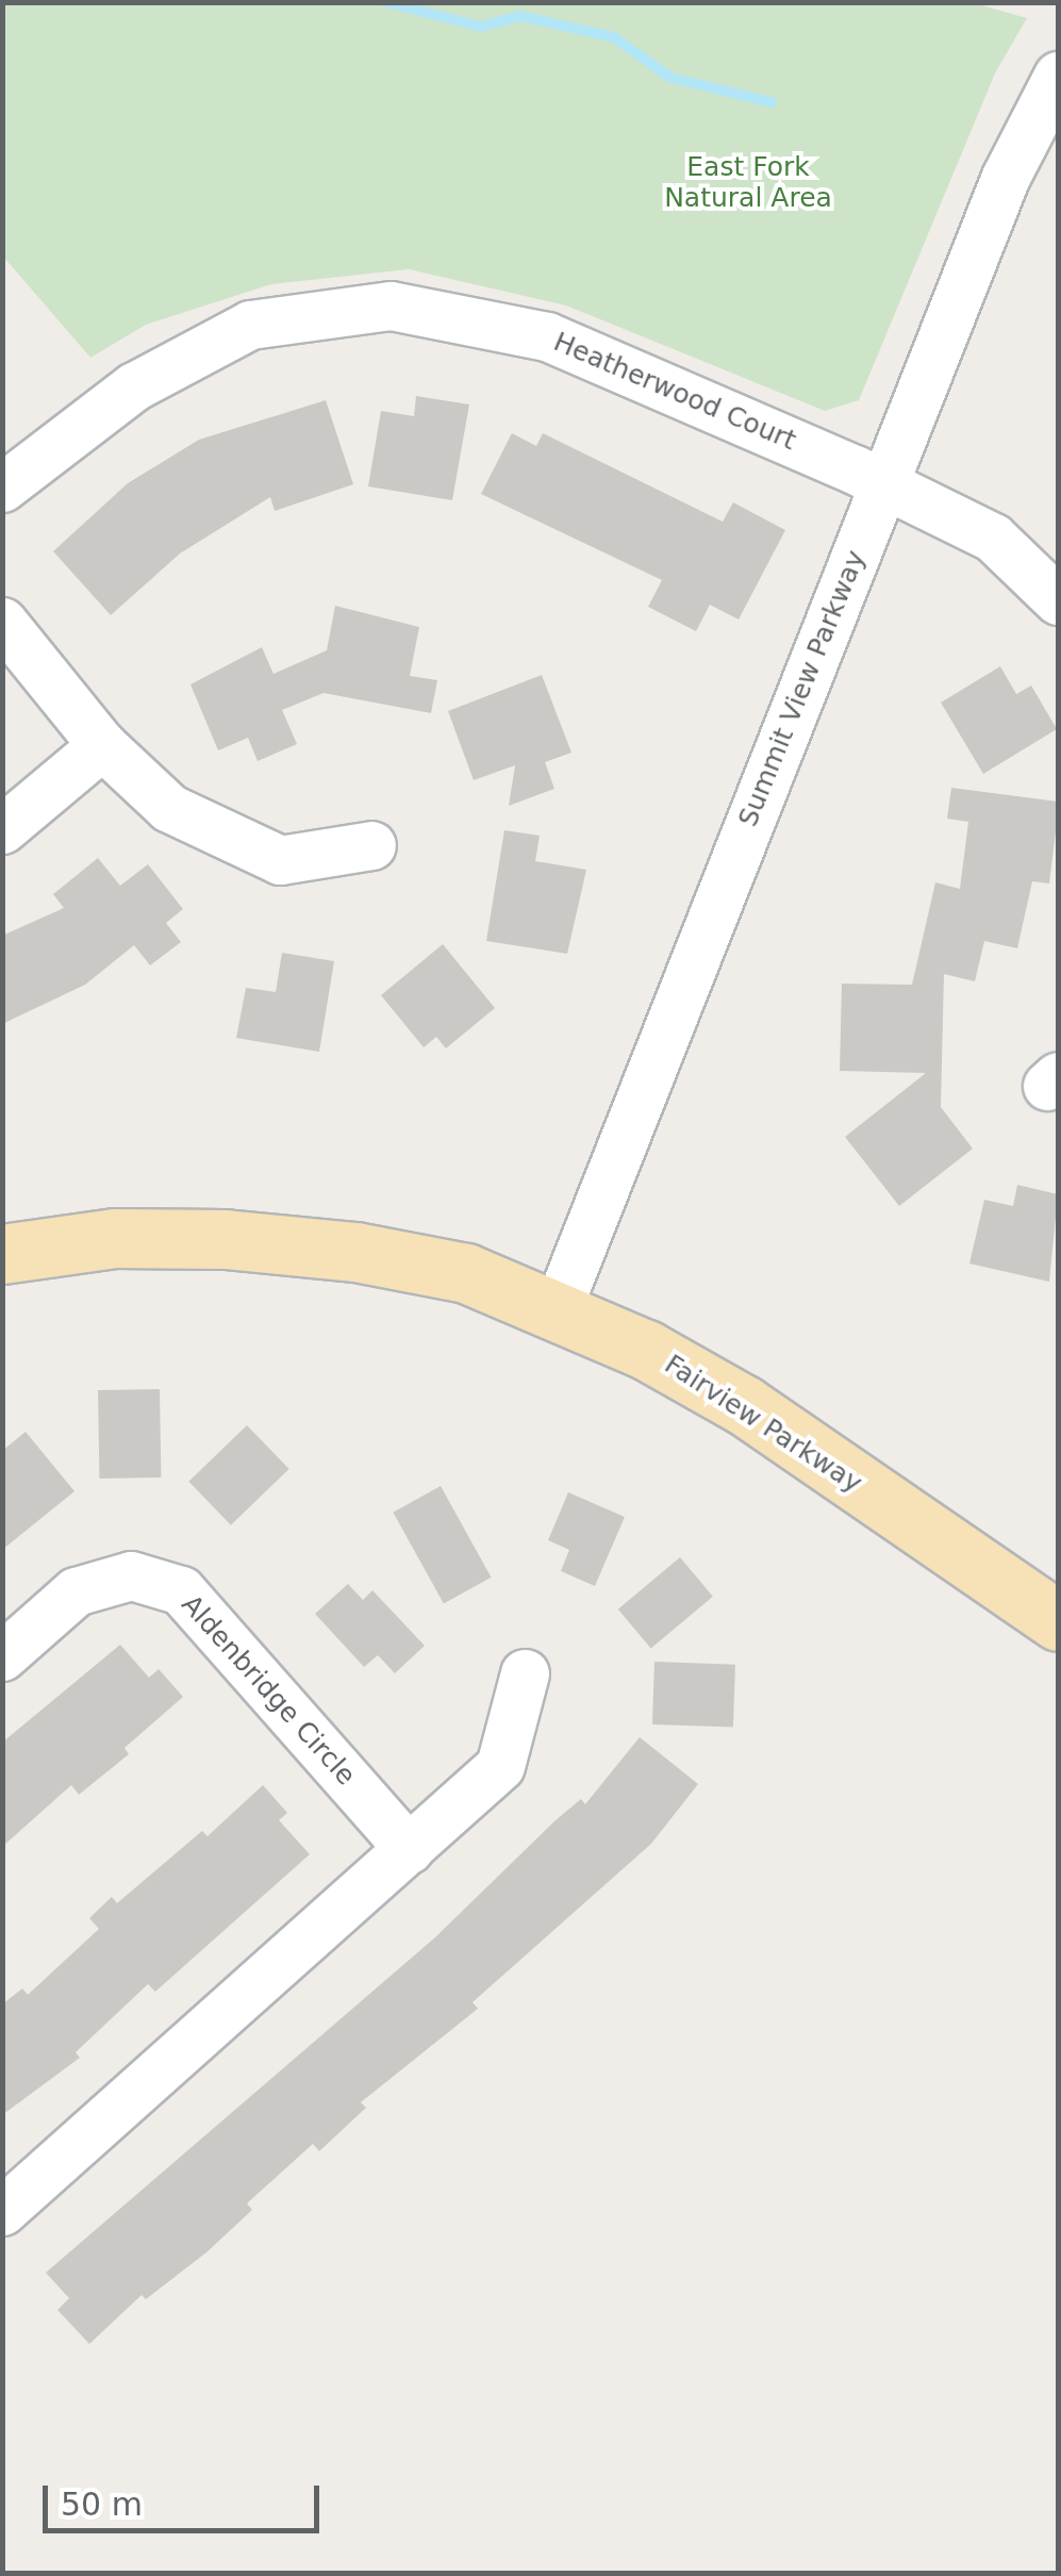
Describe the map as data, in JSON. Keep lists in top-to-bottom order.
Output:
{
  "streets": {
    "main road": ["Fairview Parkway"],
    "street": ["Heatherwood Court", "Summit View Parkway", "Aldenbridge Circle"]
  },
  "crossings": [
    ["Heatherwood Court", "Summit View Parkway"],
    ["Summit View Parkway", "Fairview Parkway"]
  ],
  "parks": ["East Fork Natural Area"],
  "scale_bar": "50 m"
}
